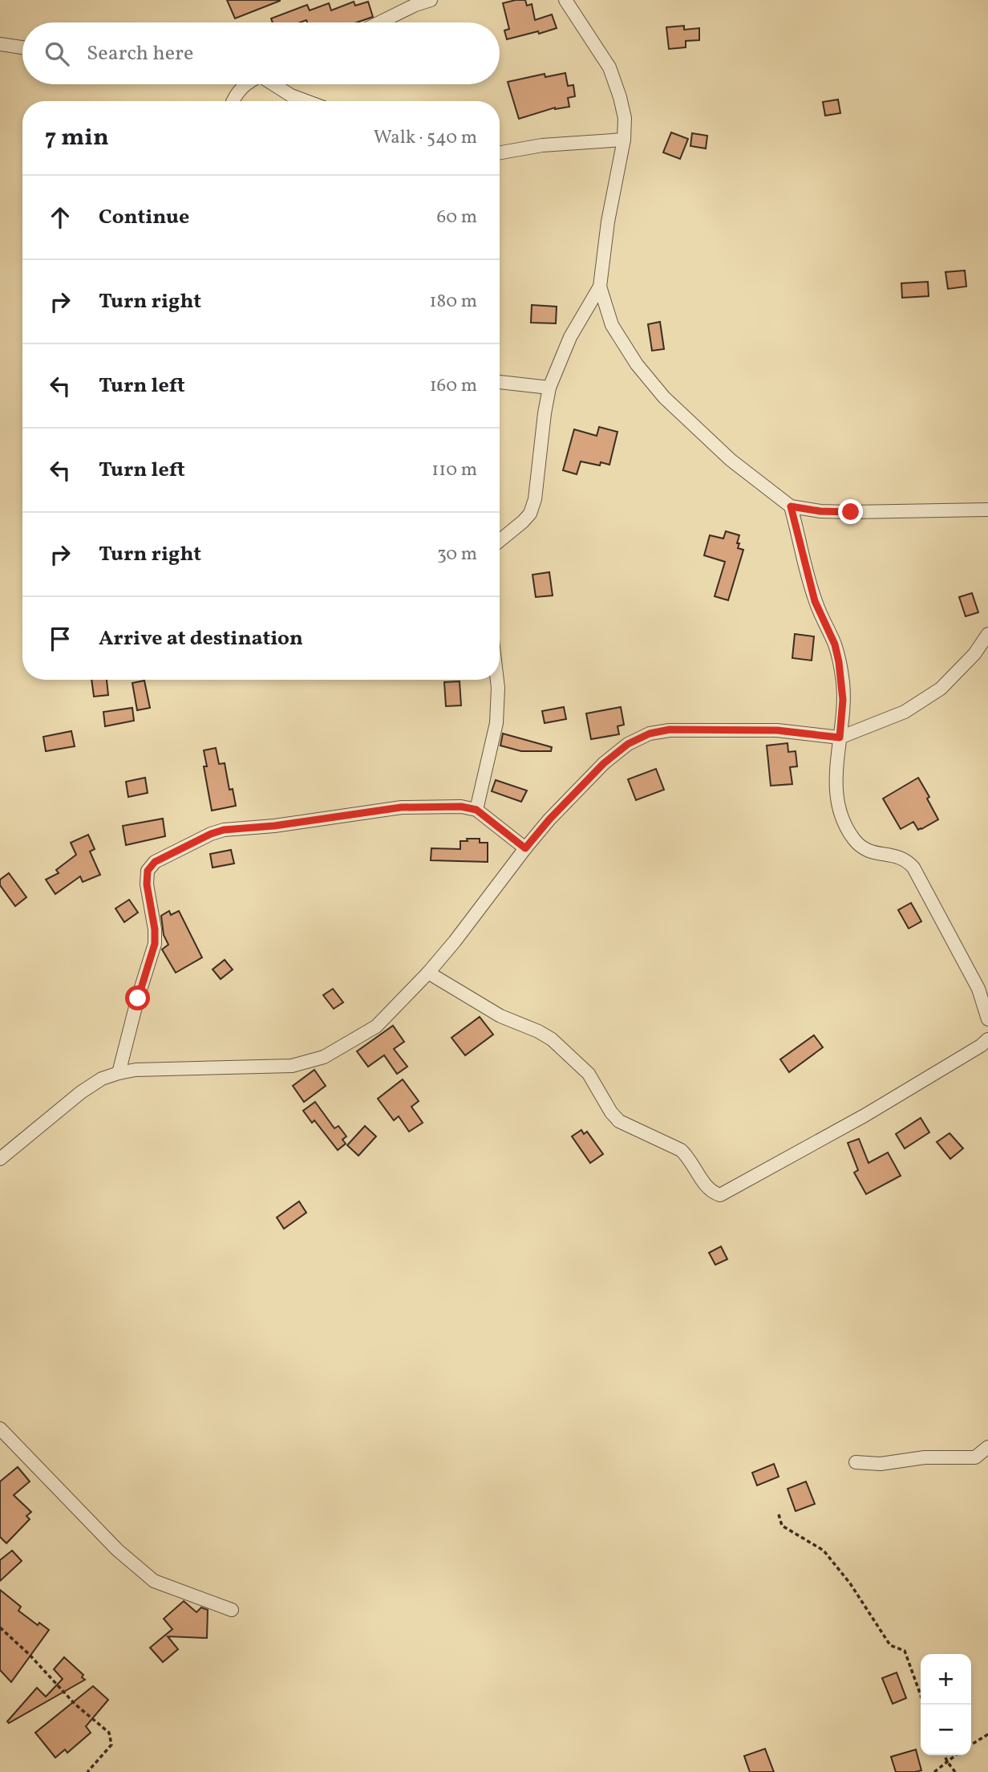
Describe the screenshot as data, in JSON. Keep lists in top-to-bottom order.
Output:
{
  "page": {
    "search": "Search here",
    "heading": ["7 min", "Walk · 540 m"],
    "list": [
      ["Continue", "60 m"],
      ["Turn right", "180 m"],
      ["Turn left", "160 m"],
      ["Turn left", "110 m"],
      ["Turn right", "30 m"],
      "Arrive at destination"
    ],
    "map_buttons": ["+", "−"]
  }
}
